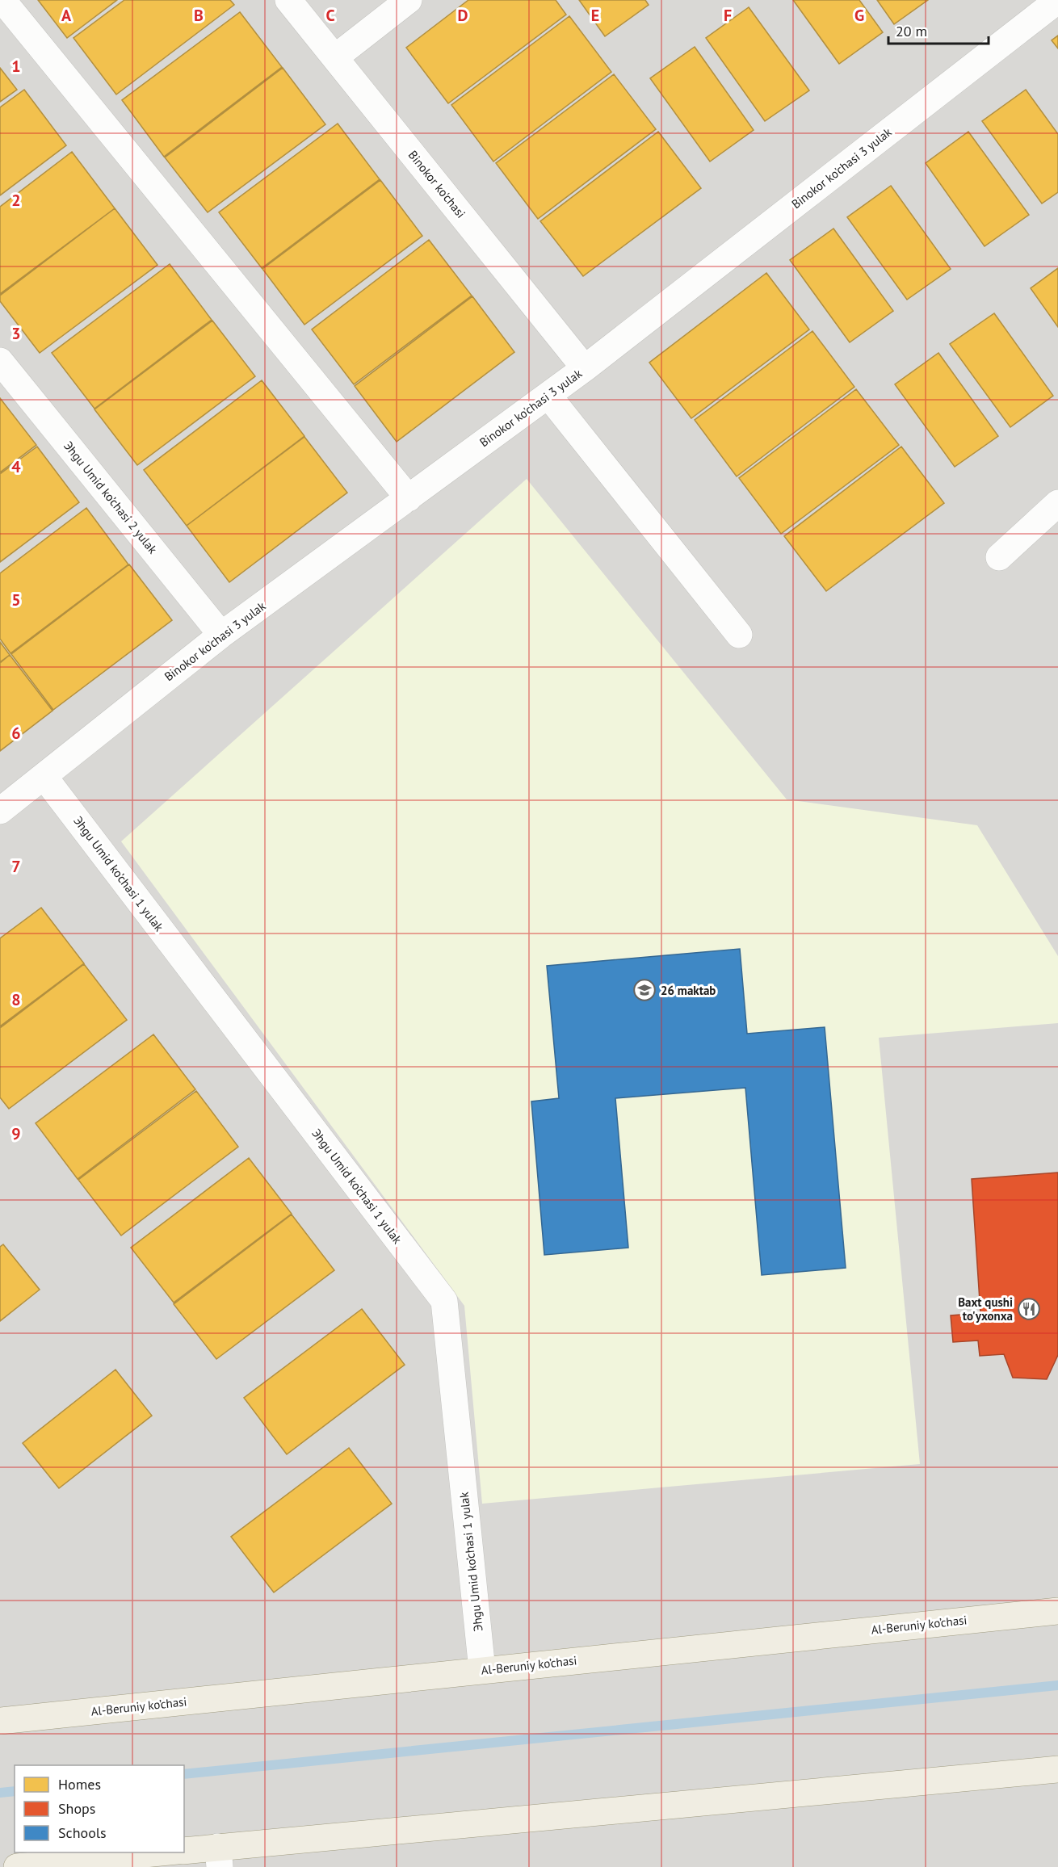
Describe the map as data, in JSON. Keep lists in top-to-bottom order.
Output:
{
  "streets": {
    "main road": ["Al-Beruniy ko’chasi"],
    "street": [
      "Binokor ko'chasi 3 yulak",
      "Binokor ko'chasi",
      "Эhgu Umid ko’chasi 2 yulak",
      "Эhgu Umid ko’chasi 1 yulak"
    ]
  },
  "crossings": [
    ["Binokor ko'chasi 3 yulak", "Binokor ko'chasi"],
    ["Binokor ko'chasi 3 yulak", "Эhgu Umid ko’chasi 2 yulak"],
    ["Binokor ko'chasi 3 yulak", "Эhgu Umid ko’chasi 1 yulak"],
    ["Эhgu Umid ko’chasi 1 yulak", "Al-Beruniy ko’chasi"]
  ],
  "places": {
    "school or university": ["26 maktab"],
    "restaurant": ["Baxt qushi to'yxonxa"]
  },
  "legend": ["Homes", "Shops", "Schools"],
  "scale_bar": "20 m",
  "grid": {
    "columns": [
      "A",
      "B",
      "C",
      "D",
      "E",
      "F",
      "G"
    ],
    "rows": [
      "1",
      "2",
      "3",
      "4",
      "5",
      "6",
      "7",
      "8",
      "9"
    ]
  }
}
